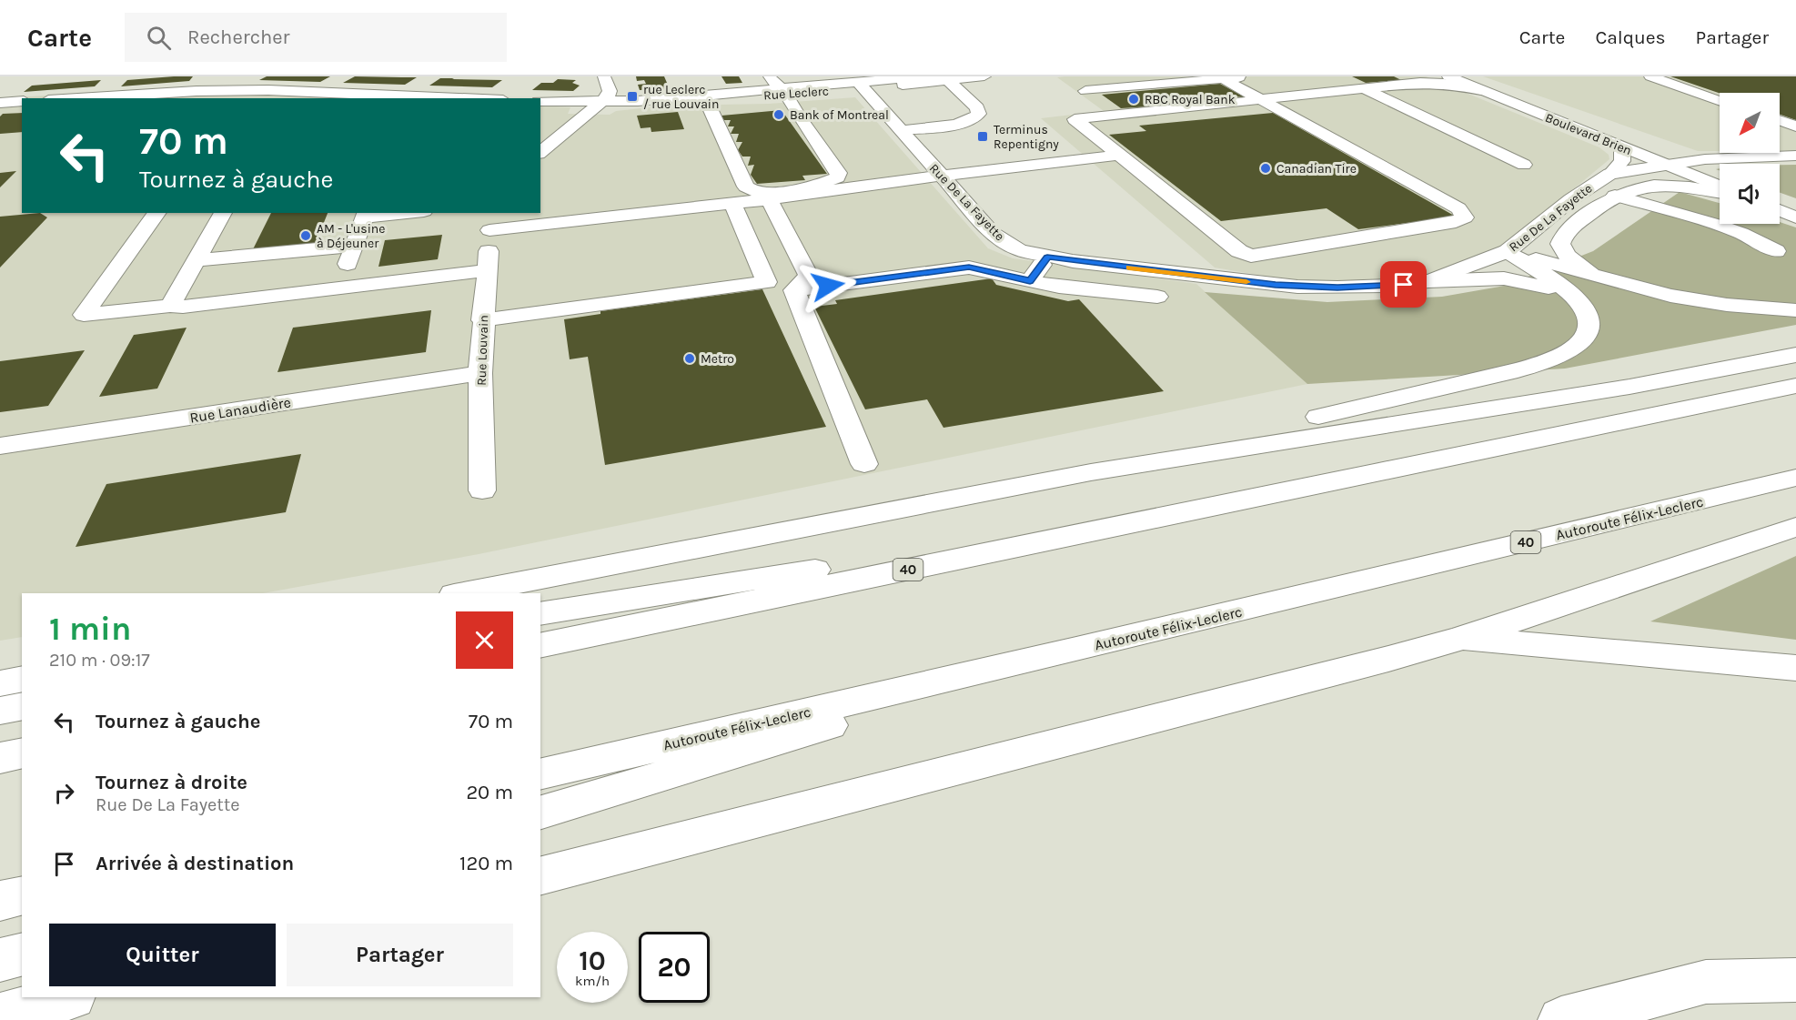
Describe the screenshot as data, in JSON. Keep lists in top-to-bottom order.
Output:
{
  "streets": {
    "main road": [
      "Rue Leclerc",
      "Boulevard Brien",
      "Rue De La Fayette",
      "Rue Louvain",
      "Rue Lanaudière",
      "Autoroute Félix-Leclerc",
      "40"
    ]
  },
  "crossings": [
    ["Rue Leclerc", "Rue De La Fayette"],
    ["Boulevard Brien", "Rue De La Fayette"],
    ["Rue Louvain", "Rue Lanaudière"]
  ],
  "places": {
    "transit": ["rue Leclerc / rue Louvain", "Terminus Repentigny"],
    "other": [
      "RBC Royal Bank",
      "Bank of Montreal",
      "Canadian Tire",
      "AM - L'usine à Déjeuner",
      "Metro"
    ]
  },
  "north": "bottom left",
  "page": {
    "header": "Carte",
    "search": "Rechercher",
    "nav": ["Carte", "Calques", "Partager"],
    "turn": ["70 m", "Tournez à gauche"],
    "heading": ["1 min", "210 m · 09:17"],
    "list": [
      {
        "name": "Tournez à gauche",
        "value": "70 m"
      },
      {
        "name": "Tournez à droite",
        "note": "Rue De La Fayette",
        "value": "20 m"
      },
      {
        "name": "Arrivée à destination",
        "value": "120 m"
      }
    ],
    "buttons": ["Quitter", "Partager"],
    "speed": "10 km/h",
    "limit": "20"
  }
}
